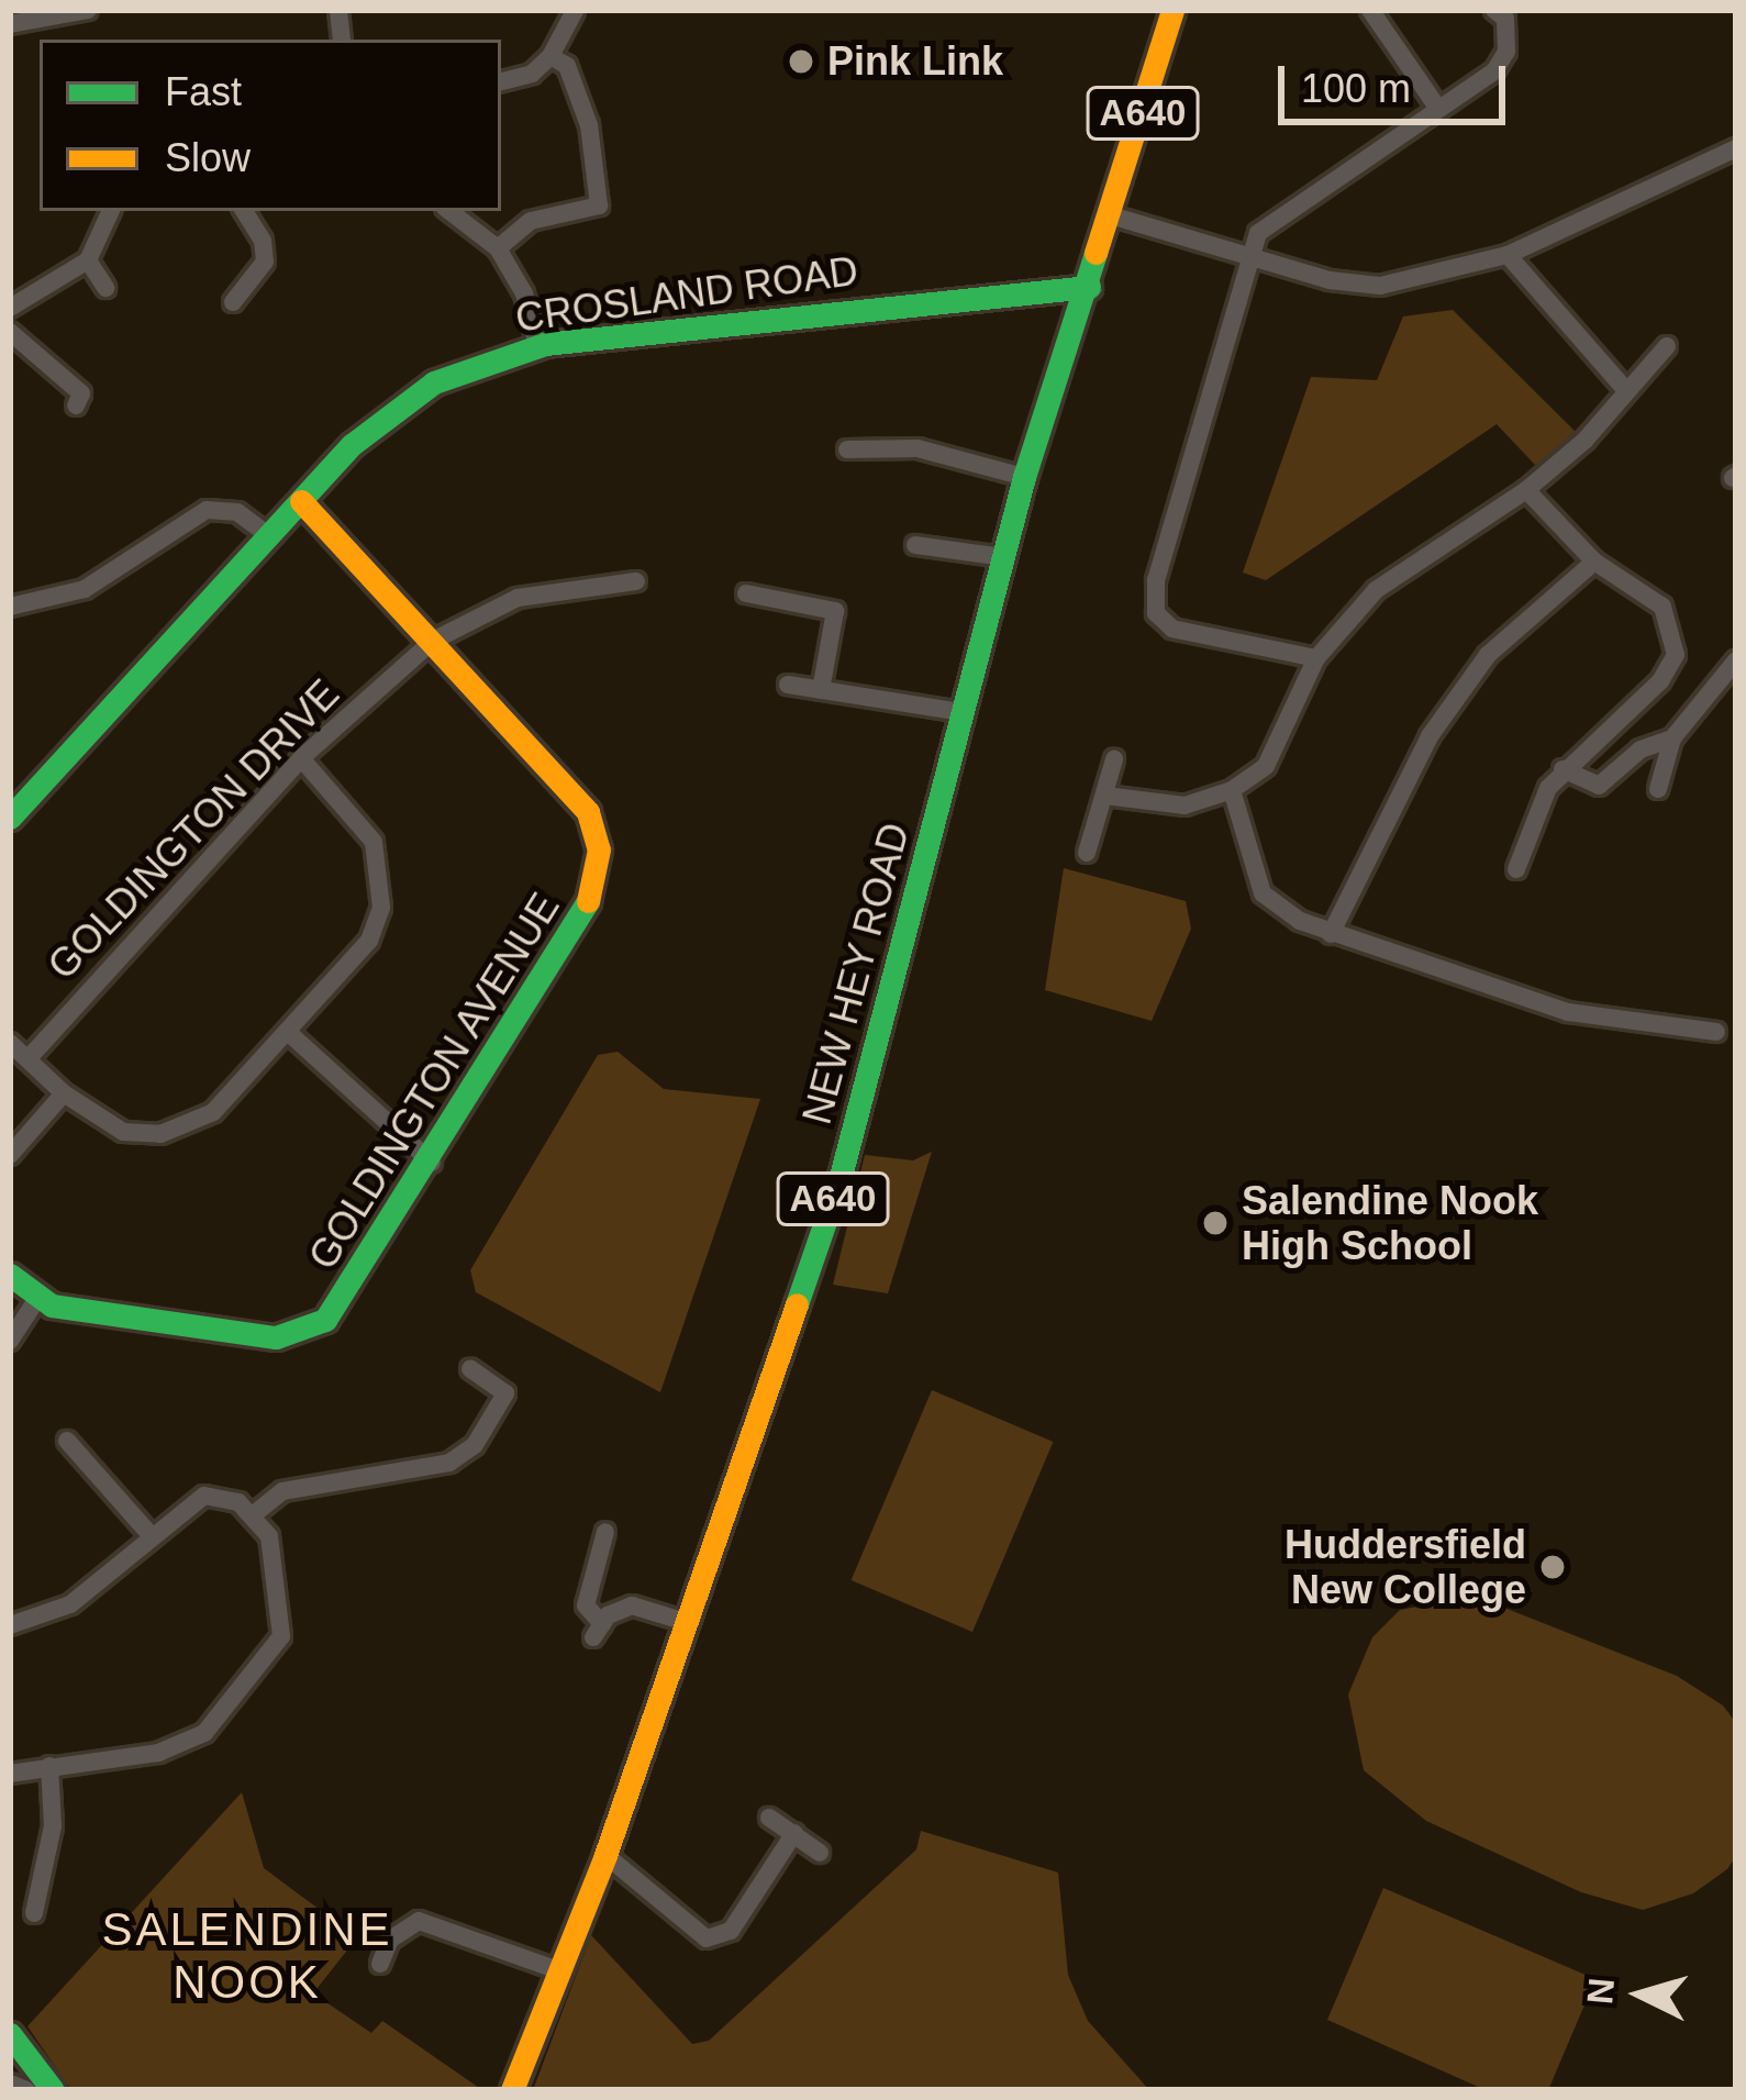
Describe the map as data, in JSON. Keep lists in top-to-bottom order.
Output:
{
  "streets": {
    "main road": [
      "A640",
      "CROSLAND ROAD",
      "NEW HEY ROAD",
      "GOLDINGTON AVENUE"
    ],
    "street": ["GOLDINGTON DRIVE"]
  },
  "crossings": [
    ["CROSLAND ROAD", "NEW HEY ROAD"],
    ["CROSLAND ROAD", "GOLDINGTON AVENUE"],
    ["GOLDINGTON DRIVE", "GOLDINGTON AVENUE"]
  ],
  "districts": ["SALENDINE NOOK"],
  "places": ["Pink Link", "Salendine Nook High School", "Huddersfield New College"],
  "legend": ["Fast", "Slow"],
  "scale_bar": "100 m",
  "north": "left"
}
